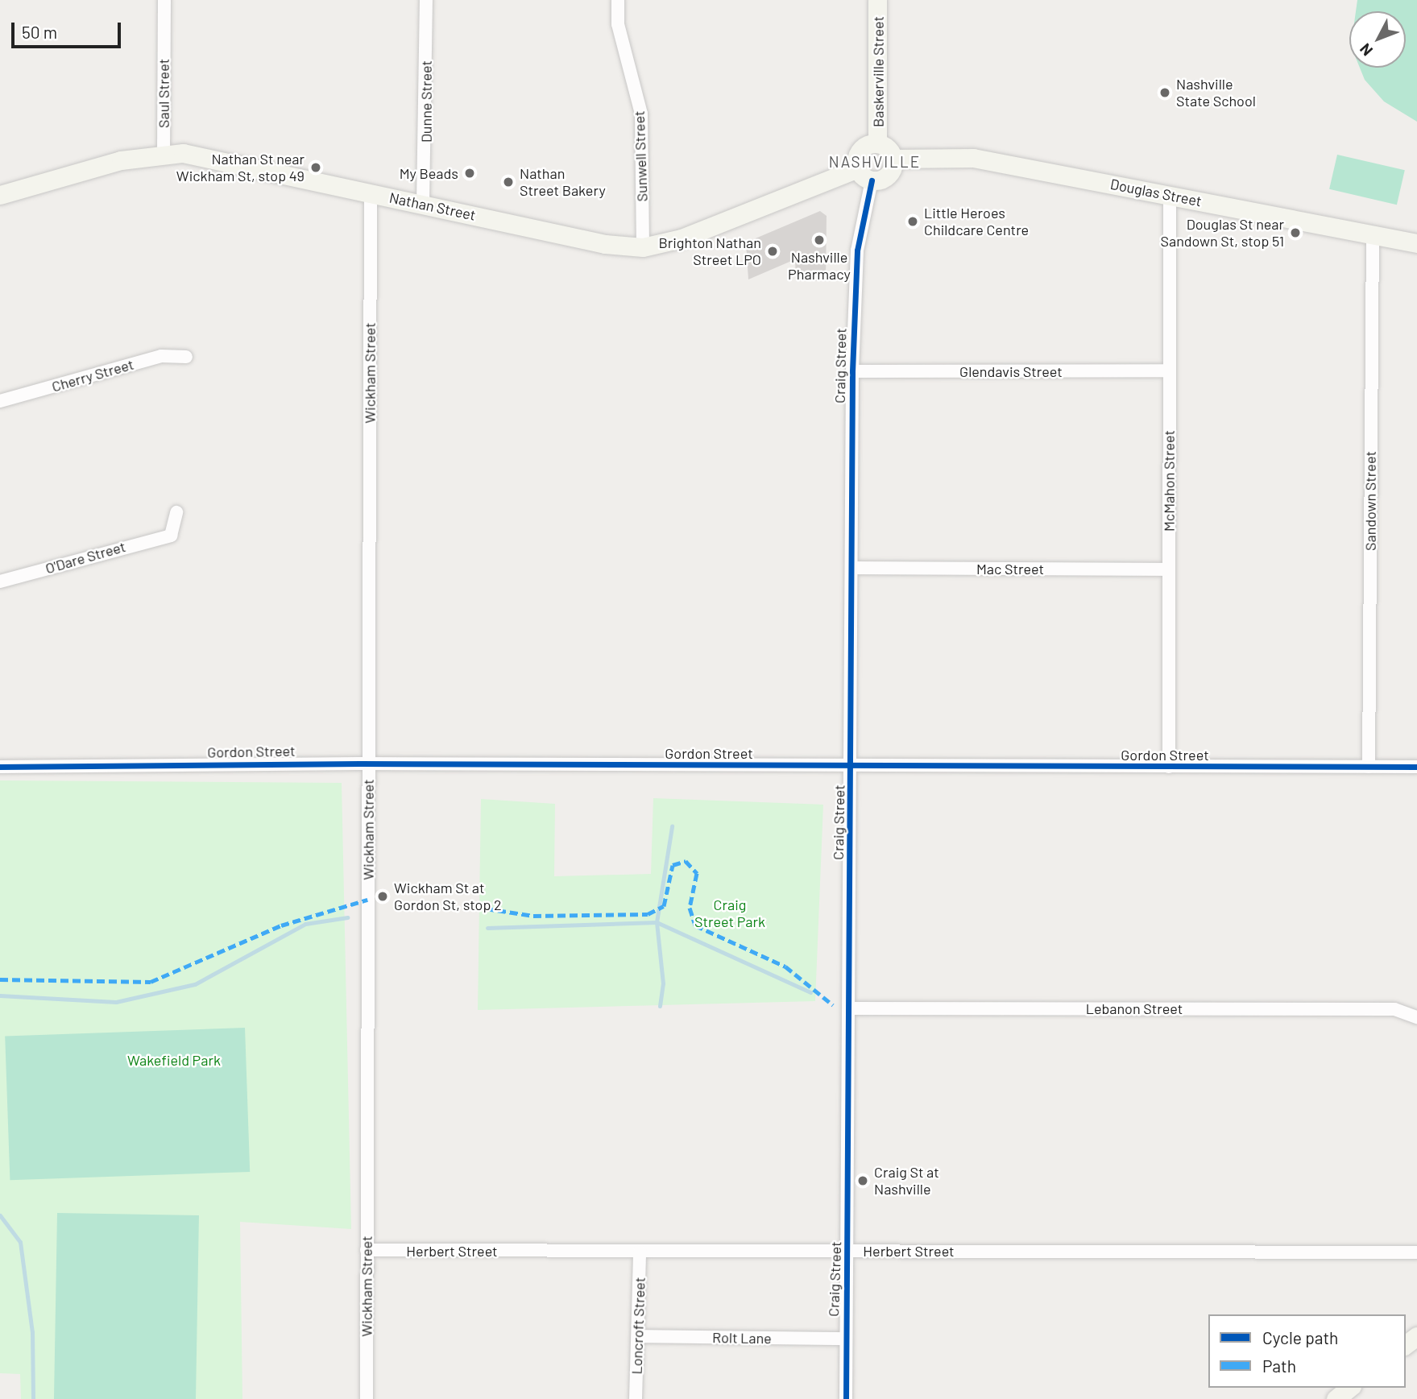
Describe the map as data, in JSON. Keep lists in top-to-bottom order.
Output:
{
  "streets": {
    "street": [
      "Baskerville Street",
      "Saul Street",
      "Dunne Street",
      "Sunwell Street",
      "Douglas Street",
      "Nathan Street",
      "Craig Street",
      "Glendavis Street",
      "Wickham Street",
      "Cherry Street",
      "McMahon Street",
      "Sandown Street",
      "O'Dare Street",
      "Mac Street",
      "Gordon Street",
      "Lebanon Street",
      "Herbert Street",
      "Loncroft Street",
      "Rolt Lane"
    ]
  },
  "crossings": [
    ["Baskerville Street", "Douglas Street"],
    ["Baskerville Street", "Nathan Street"],
    ["Baskerville Street", "Craig Street"],
    ["Saul Street", "Nathan Street"],
    ["Dunne Street", "Nathan Street"],
    ["Sunwell Street", "Nathan Street"],
    ["Douglas Street", "Nathan Street"],
    ["Douglas Street", "Craig Street"],
    ["Douglas Street", "McMahon Street"],
    ["Douglas Street", "Sandown Street"],
    ["Nathan Street", "Craig Street"],
    ["Nathan Street", "Wickham Street"],
    ["Craig Street", "Glendavis Street"],
    ["Craig Street", "Mac Street"],
    ["Craig Street", "Gordon Street"],
    ["Craig Street", "Lebanon Street"],
    ["Craig Street", "Herbert Street"],
    ["Craig Street", "Rolt Lane"],
    ["Glendavis Street", "McMahon Street"],
    ["Wickham Street", "Gordon Street"],
    ["Wickham Street", "Herbert Street"],
    ["McMahon Street", "Mac Street"],
    ["McMahon Street", "Gordon Street"],
    ["Sandown Street", "Gordon Street"],
    ["Herbert Street", "Loncroft Street"],
    ["Loncroft Street", "Rolt Lane"]
  ],
  "districts": ["NASHVILLE"],
  "parks": ["Craig Street Park", "Wakefield Park"],
  "places": [
    "Nashville State School",
    "Nathan St near Wickham St, stop 49",
    "My Beads",
    "Nathan Street Bakery",
    "Little Heroes Childcare Centre",
    "Douglas St near Sandown St, stop 51",
    "Nashville Pharmacy",
    "Brighton Nathan Street LPO",
    "Wickham St at Gordon St, stop 2",
    "Craig St at Nashville"
  ],
  "legend": ["Cycle path", "Path"],
  "scale_bar": "50 m",
  "north": "bottom left"
}
